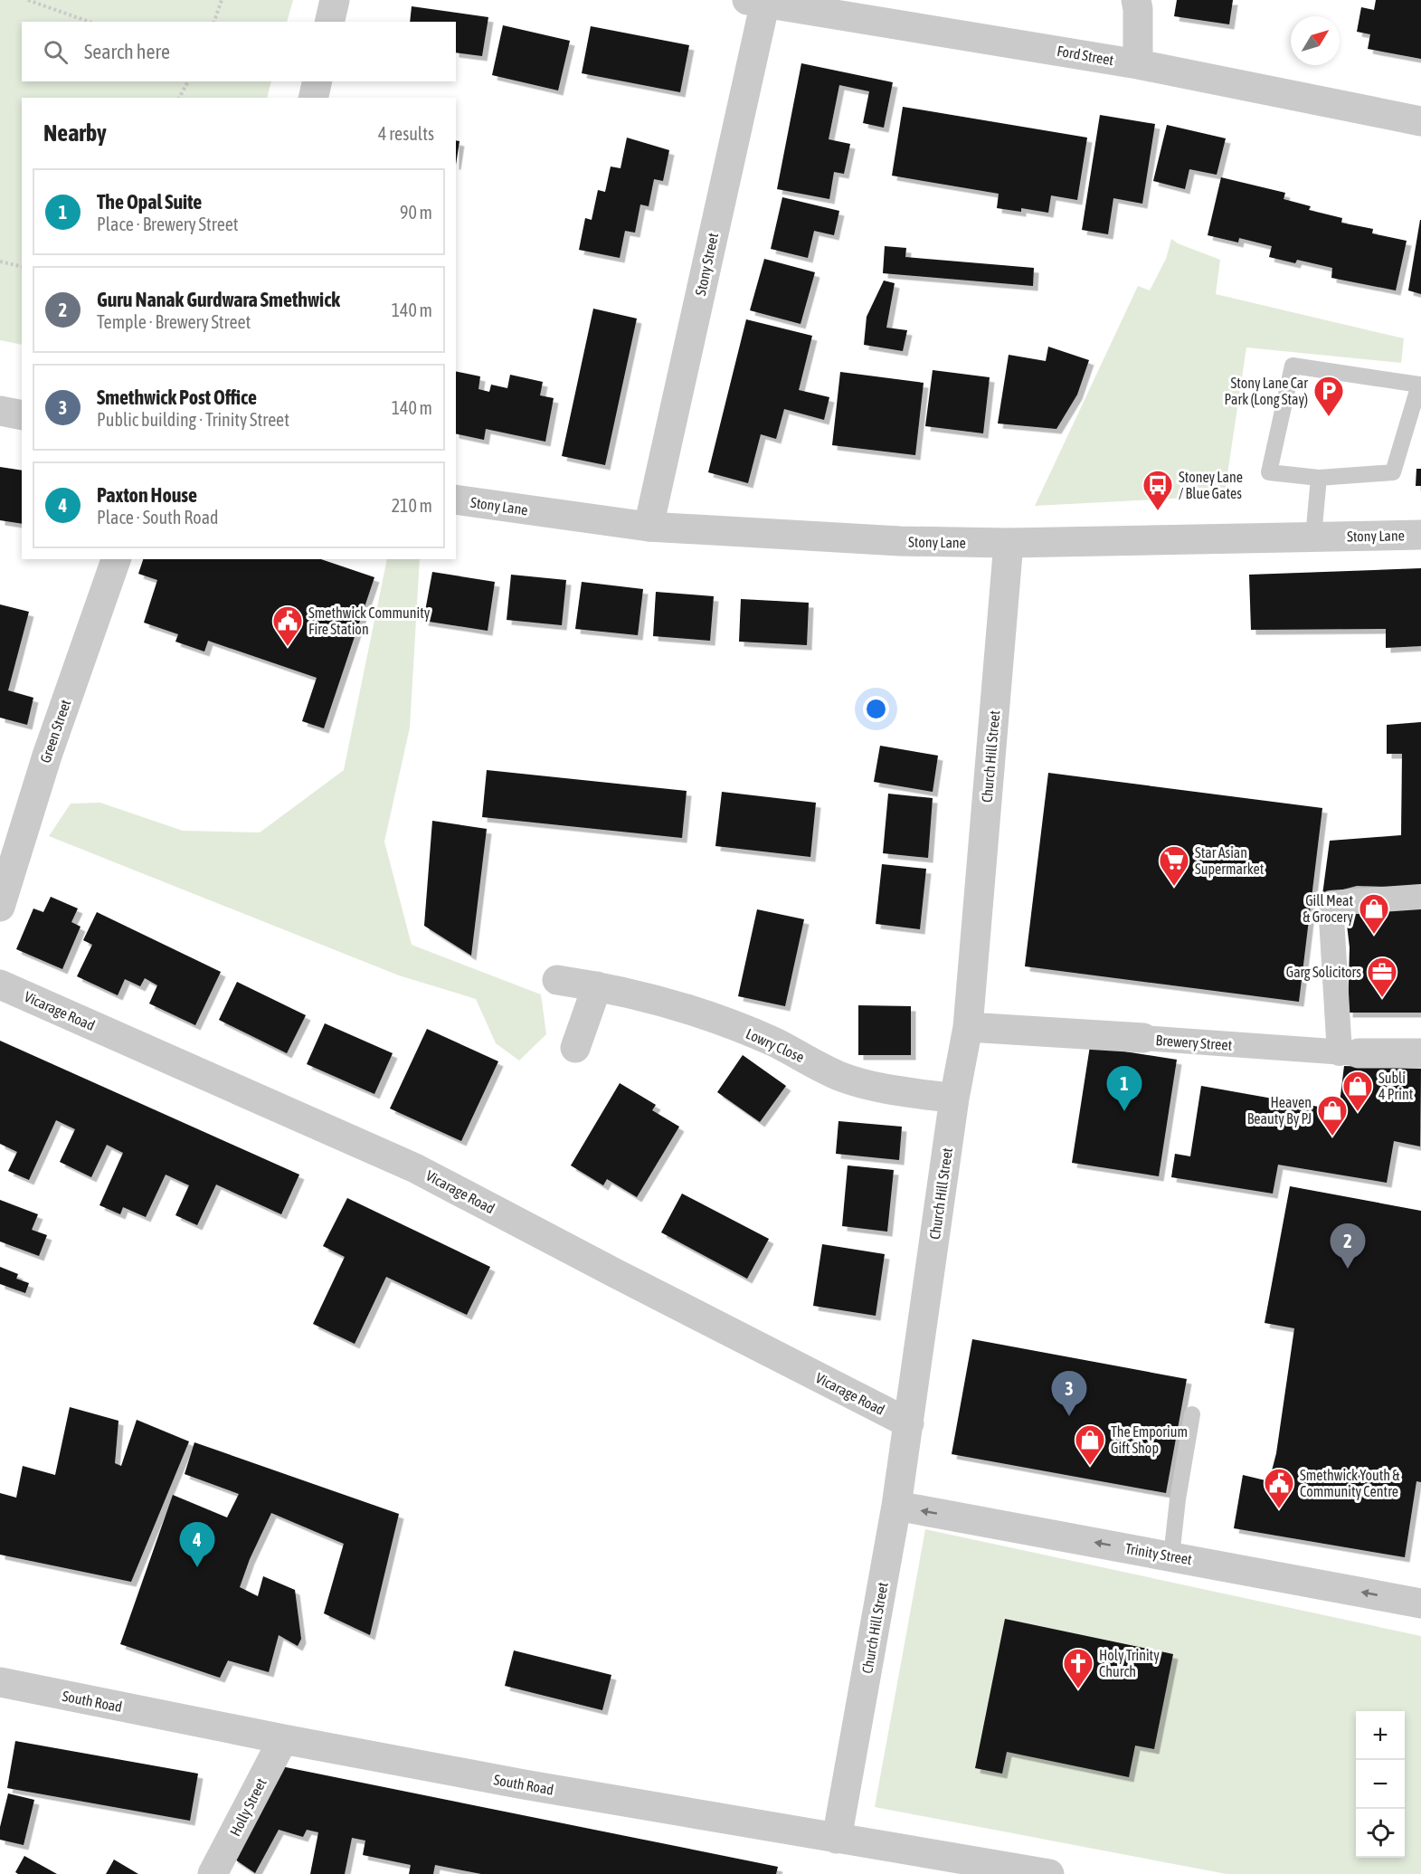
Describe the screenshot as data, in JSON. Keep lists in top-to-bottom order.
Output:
{
  "streets": {
    "street": [
      "Ford Street",
      "Stony Street",
      "Stony Lane",
      "Green Street",
      "Church Hill Street",
      "Vicarage Road",
      "Brewery Street",
      "Lowry Close",
      "Trinity Street",
      "South Road",
      "Holly Street"
    ]
  },
  "crossings": [
    ["Ford Street", "Stony Street"],
    ["Stony Street", "Stony Lane"],
    ["Stony Lane", "Church Hill Street"],
    ["Church Hill Street", "Vicarage Road"],
    ["Church Hill Street", "Brewery Street"],
    ["Church Hill Street", "Lowry Close"],
    ["Church Hill Street", "Trinity Street"],
    ["Church Hill Street", "South Road"],
    ["South Road", "Holly Street"]
  ],
  "one_way": ["Trinity Street"],
  "places": {
    "parking": ["Stony Lane Car Park (Long Stay)"],
    "bus stop": ["Stoney Lane / Blue Gates"],
    "public building": ["Smethwick Community Fire Station", "Smethwick Youth & Community Centre"],
    "supermarket": ["Star Asian Supermarket"],
    "shop": [
      "Gill Meat & Grocery",
      "Subli 4 Print",
      "Heaven Beauty By PJ",
      "The Emporium Gift Shop"
    ],
    "office": ["Garg Solicitors"],
    "church": ["Holy Trinity Church"]
  },
  "north": "top right",
  "page": {
    "search": "Search here",
    "heading": ["Nearby", "4 results"],
    "list": [
      {
        "mark": "1",
        "name": "The Opal Suite",
        "note": "Place · Brewery Street",
        "value": "90 m"
      },
      {
        "mark": "2",
        "name": "Guru Nanak Gurdwara Smethwick",
        "note": "Temple · Brewery Street",
        "value": "140 m"
      },
      {
        "mark": "3",
        "name": "Smethwick Post Office",
        "note": "Public building · Trinity Street",
        "value": "140 m"
      },
      {
        "mark": "4",
        "name": "Paxton House",
        "note": "Place · South Road",
        "value": "210 m"
      }
    ],
    "pins": [
      "1",
      "2",
      "3",
      "4"
    ],
    "map_buttons": ["+", "−"]
  }
}
